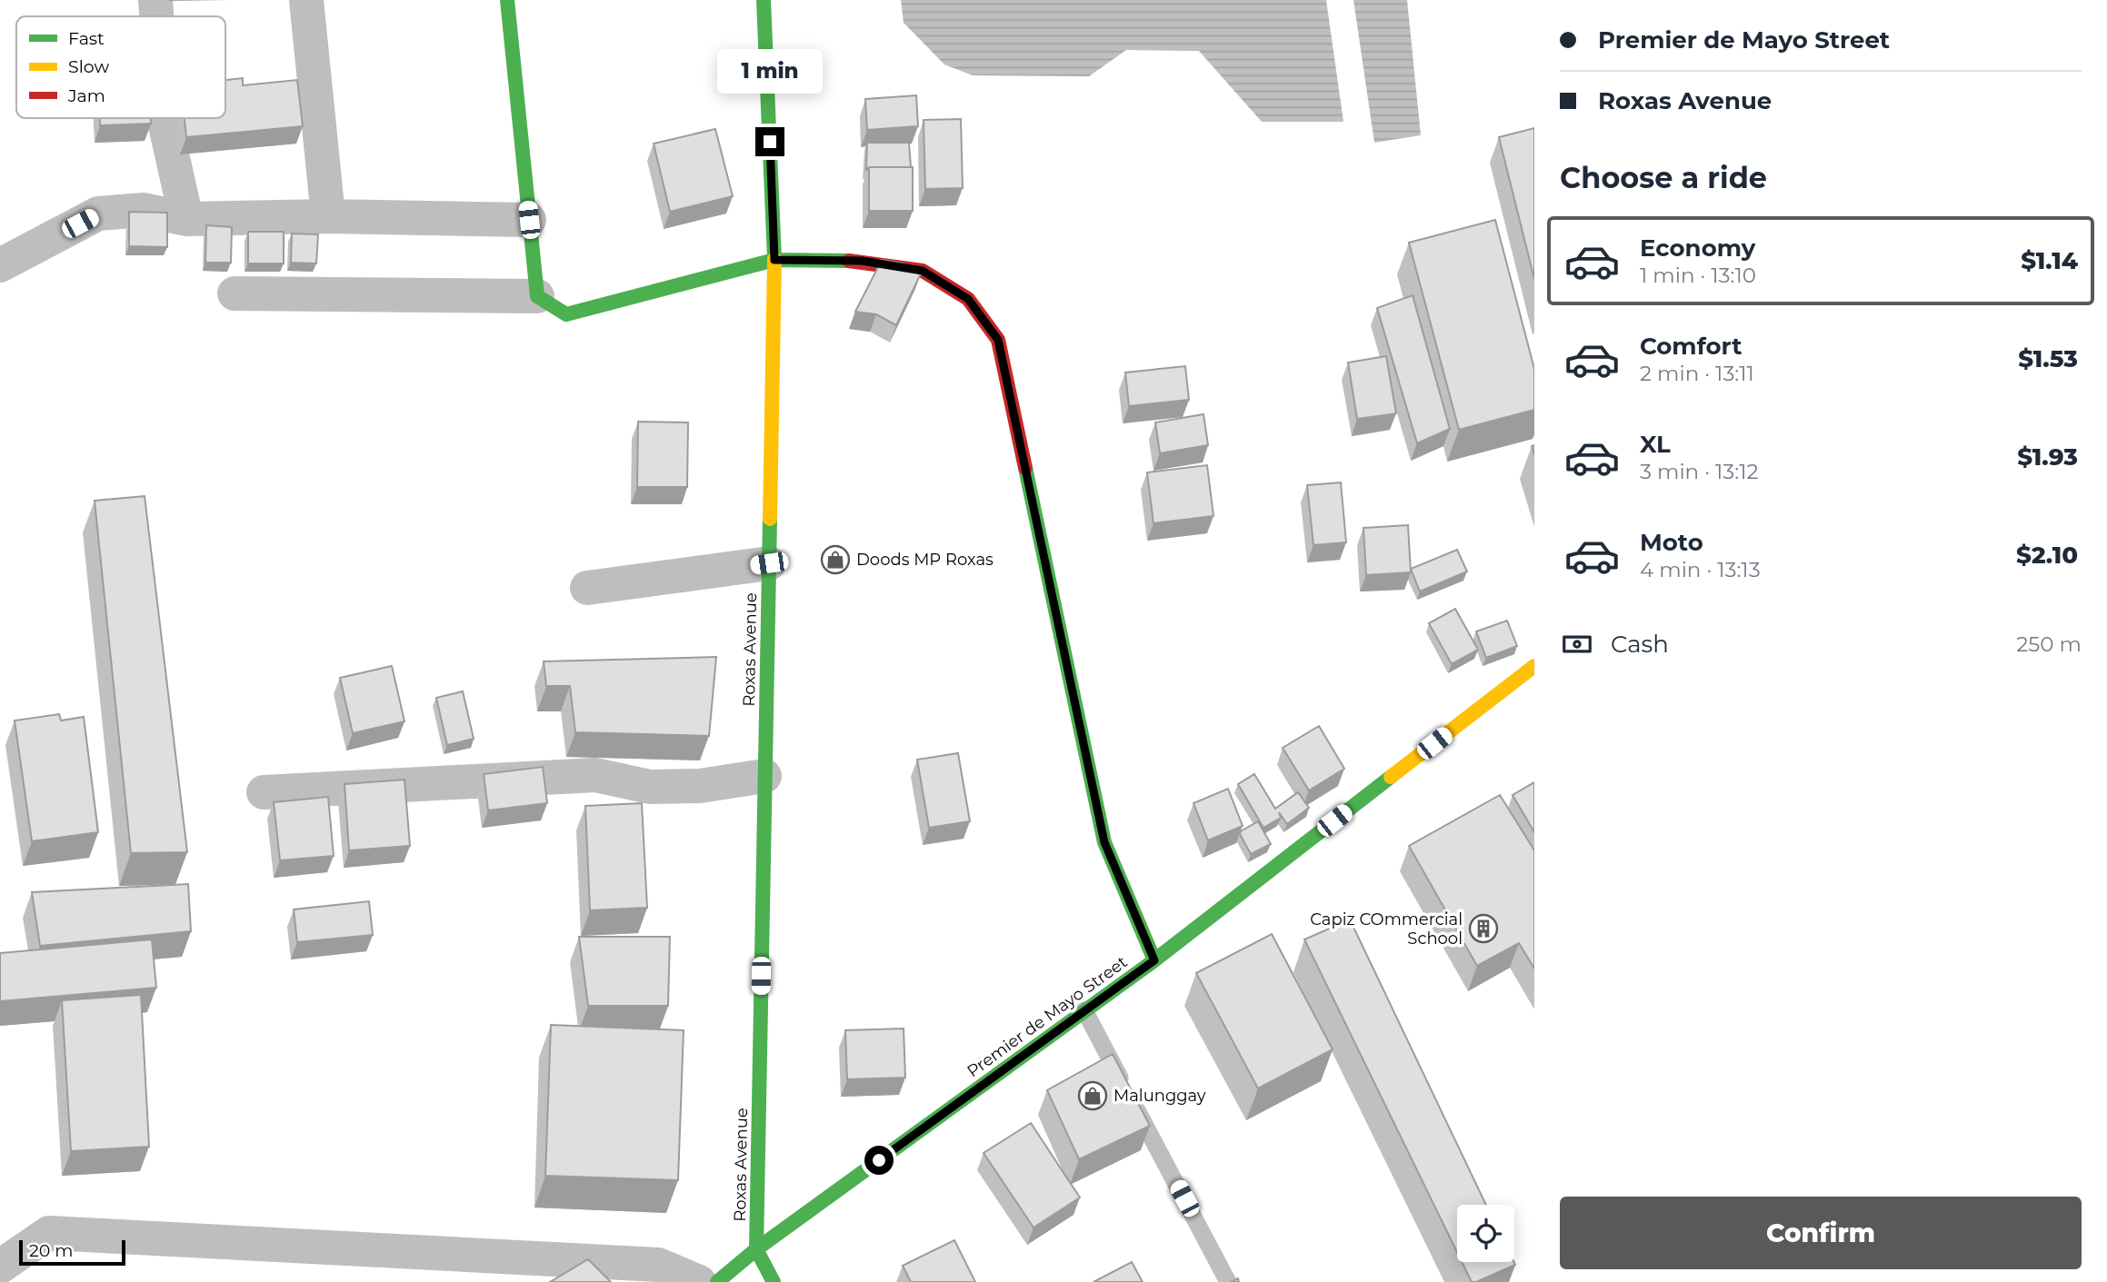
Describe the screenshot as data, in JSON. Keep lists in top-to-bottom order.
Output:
{
  "streets": {
    "main road": ["Roxas Avenue", "Premier de Mayo Street"]
  },
  "crossings": [
    ["Roxas Avenue", "Premier de Mayo Street"]
  ],
  "places": {
    "shop": ["Doods MP Roxas", "Malunggay"],
    "building": ["Capiz COmmercial School"]
  },
  "legend": ["Fast", "Slow", "Jam"],
  "scale_bar": "20 m",
  "page": {
    "banner": ["Premier de Mayo Street", "Roxas Avenue"],
    "bubble": "1 min",
    "heading": "Choose a ride",
    "list": [
      {
        "name": "Economy",
        "note": "1 min · 13:10",
        "value": "$1.14"
      },
      {
        "name": "Comfort",
        "note": "2 min · 13:11",
        "value": "$1.53"
      },
      {
        "name": "XL",
        "note": "3 min · 13:12",
        "value": "$1.93"
      },
      {
        "name": "Moto",
        "note": "4 min · 13:13",
        "value": "$2.10"
      }
    ],
    "pay": ["Cash", "250 m"],
    "buttons": "Confirm",
    "scale": "20 m"
  }
}
